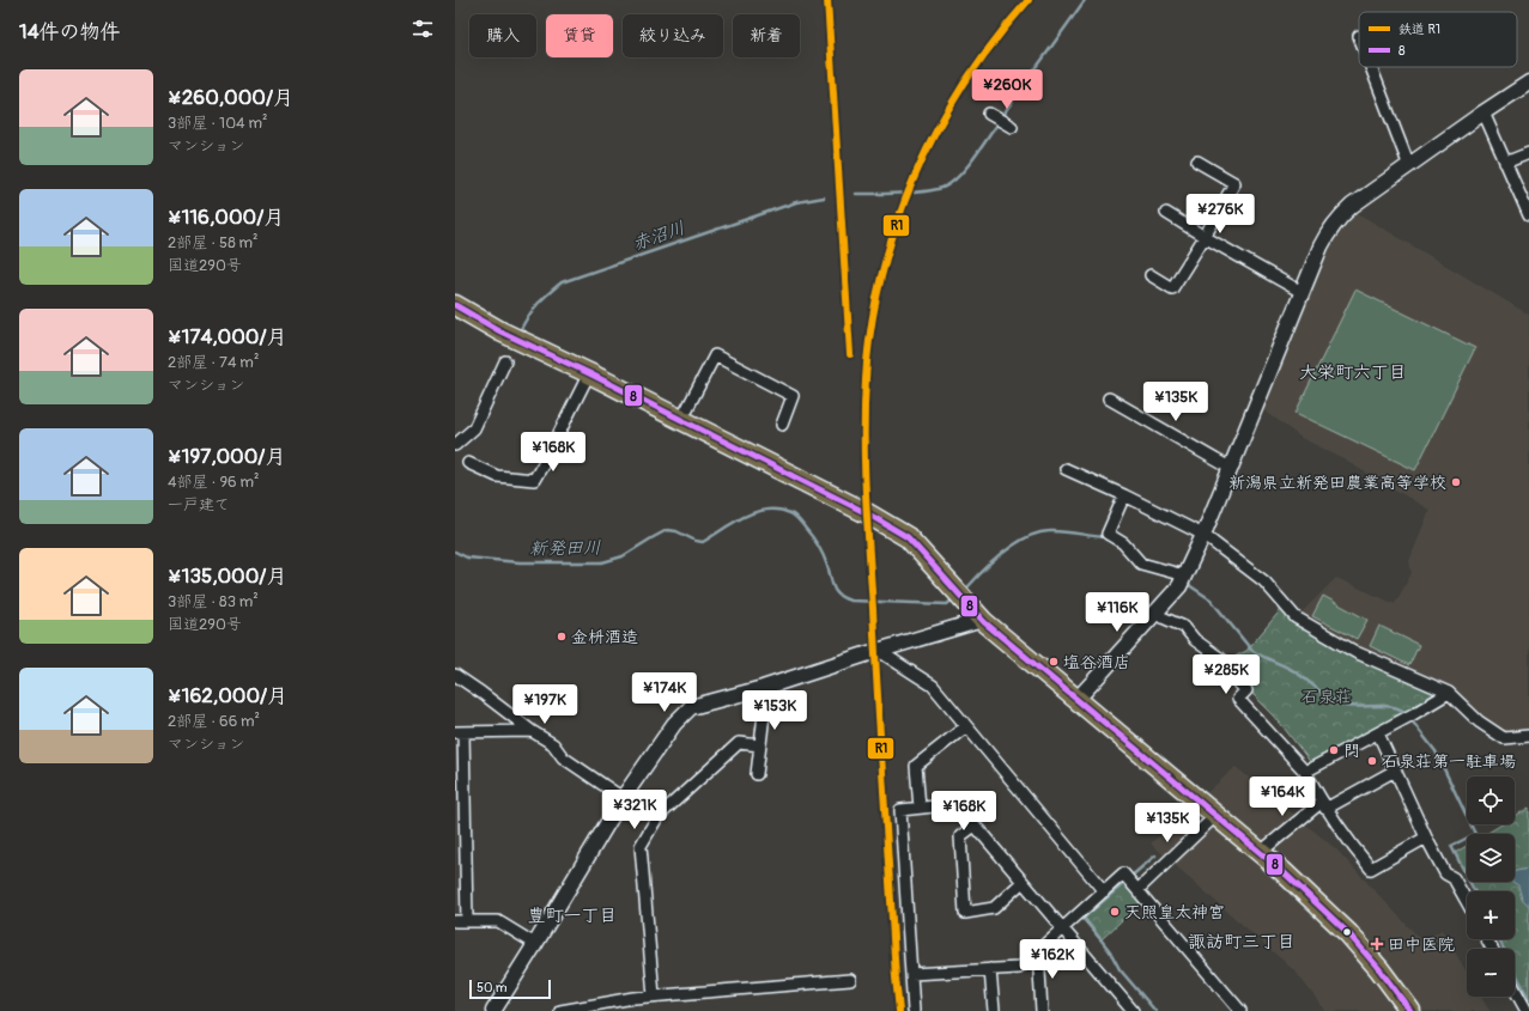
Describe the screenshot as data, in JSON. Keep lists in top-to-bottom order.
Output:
{
  "districts": ["大栄町六丁目", "豊町一丁目", "諏訪町三丁目"],
  "water": ["赤沼川", "新発田川"],
  "parks": ["石泉荘"],
  "places": {
    "other": [
      "新潟県立新発田農業高等学校",
      "金枡酒造",
      "塩谷酒店",
      "門",
      "石泉荘第一駐車場",
      "天照皇太神宮"
    ],
    "health": ["田中医院"]
  },
  "lines": ["rail line R1", "transit line 8"],
  "legend": ["鉄道 R1", "8"],
  "scale_bar": "50 m",
  "page": {
    "heading": "14件の物件",
    "chip": [
      "購入",
      "賃貸",
      "絞り込み",
      "新着"
    ],
    "list": [
      {
        "name": "¥260,000/月",
        "note": "3部屋 · 104 m² · マンション"
      },
      {
        "name": "¥116,000/月",
        "note": "2部屋 · 58 m² · 国道290号"
      },
      {
        "name": "¥174,000/月",
        "note": "2部屋 · 74 m² · マンション"
      },
      {
        "name": "¥197,000/月",
        "note": "4部屋 · 96 m² · 一戸建て"
      },
      {
        "name": "¥135,000/月",
        "note": "3部屋 · 83 m² · 国道290号"
      },
      {
        "name": "¥162,000/月",
        "note": "2部屋 · 66 m² · マンション"
      }
    ],
    "price": [
      "¥260K",
      "¥276K",
      "¥135K",
      "¥168K",
      "¥116K",
      "¥285K",
      "¥174K",
      "¥197K",
      "¥153K",
      "¥164K",
      "¥321K",
      "¥168K",
      "¥135K",
      "¥162K"
    ],
    "map_buttons": ["+", "−"],
    "scale": "50 m"
  }
}
